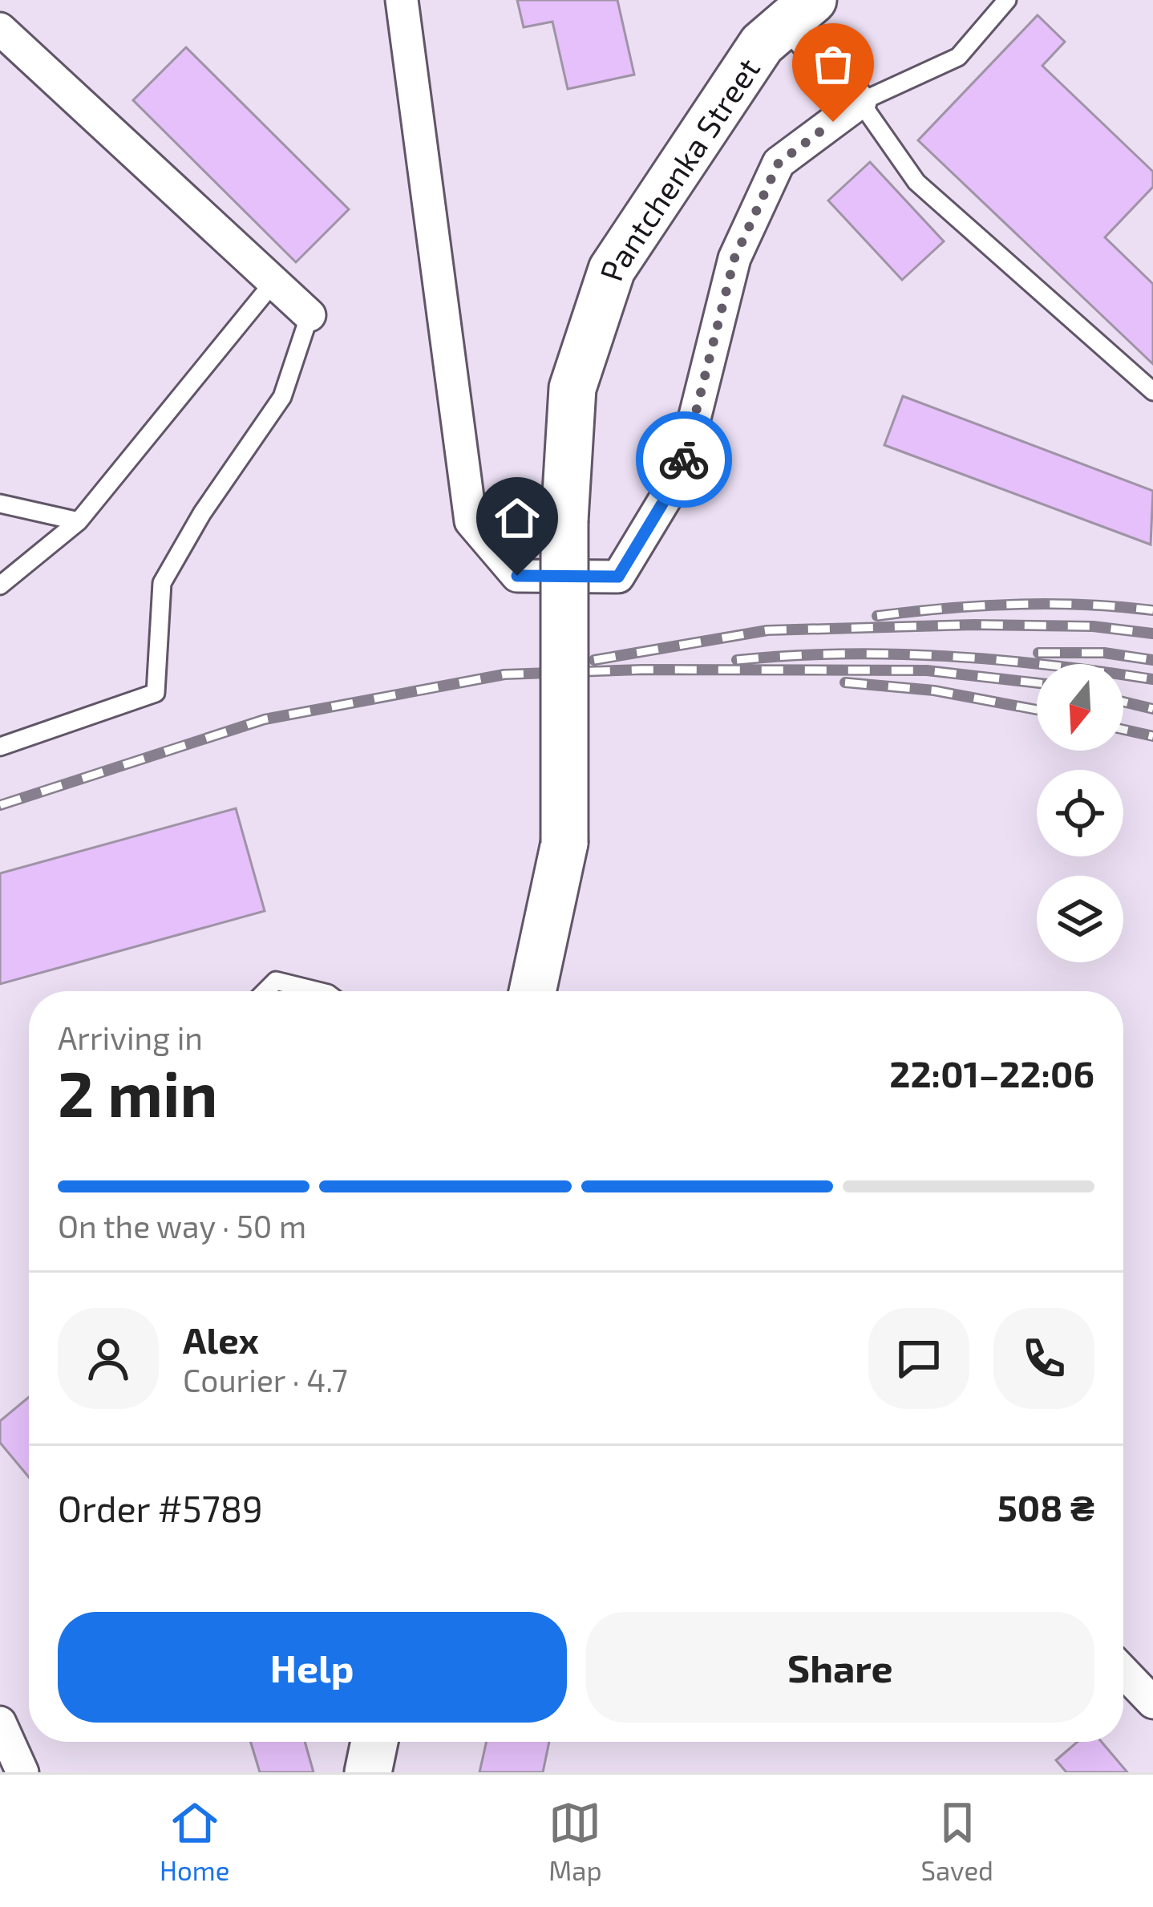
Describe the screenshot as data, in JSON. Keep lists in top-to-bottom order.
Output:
{
  "streets": {
    "street": ["Pantchenka Street"]
  },
  "north": "bottom",
  "page": {
    "heading": ["2 min", "Arriving in", "22:01–22:06"],
    "panel": [
      "Alex",
      "Courier · 4.7",
      "Order #5789",
      "508 ₴"
    ],
    "bar": "On the way · 50 m",
    "buttons": ["Help", "Share"],
    "tabs": ["Home", "Map", "Saved"]
  }
}
